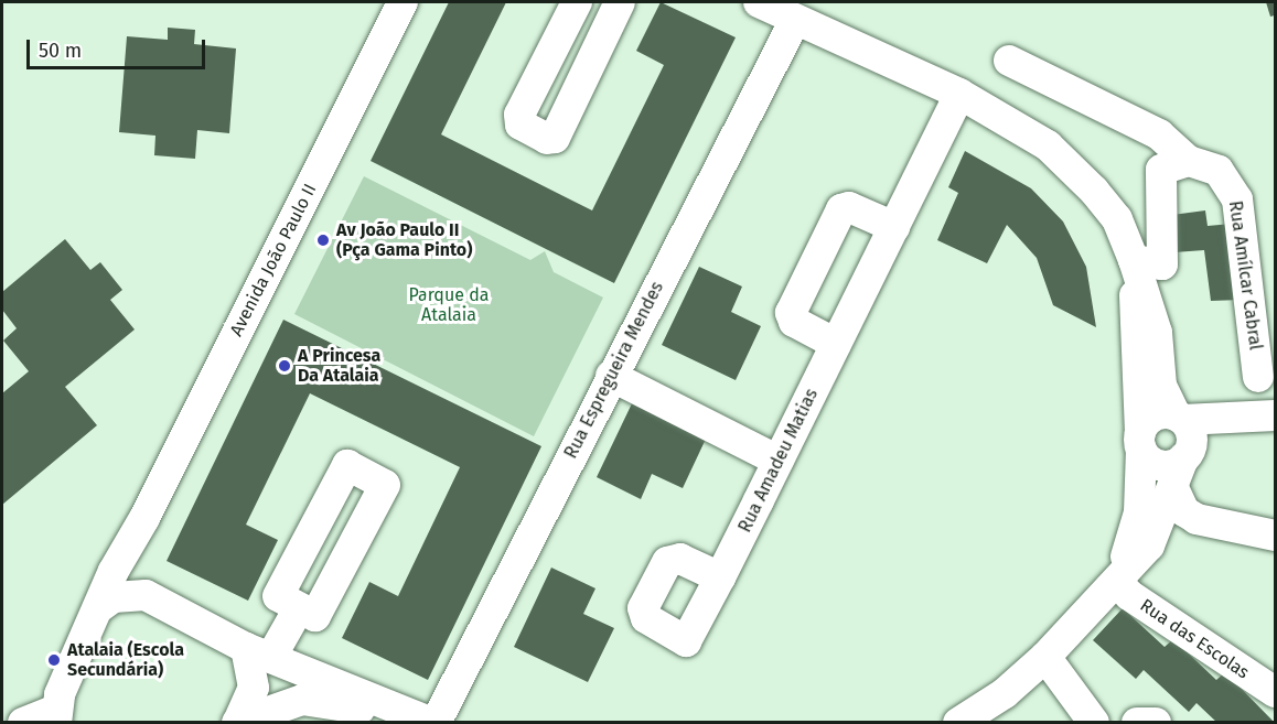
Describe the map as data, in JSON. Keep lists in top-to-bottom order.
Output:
{
  "streets": {
    "street": [
      "Avenida João Paulo II",
      "Rua Amílcar Cabral",
      "Rua Espregueira Mendes",
      "Rua Amadeu Matias",
      "Rua das Escolas"
    ]
  },
  "parks": ["Parque da Atalaia"],
  "places": ["Av João Paulo II (Pça Gama Pinto)", "A Princesa Da Atalaia", "Atalaia (Escola Secundária)"],
  "scale_bar": "50 m"
}
